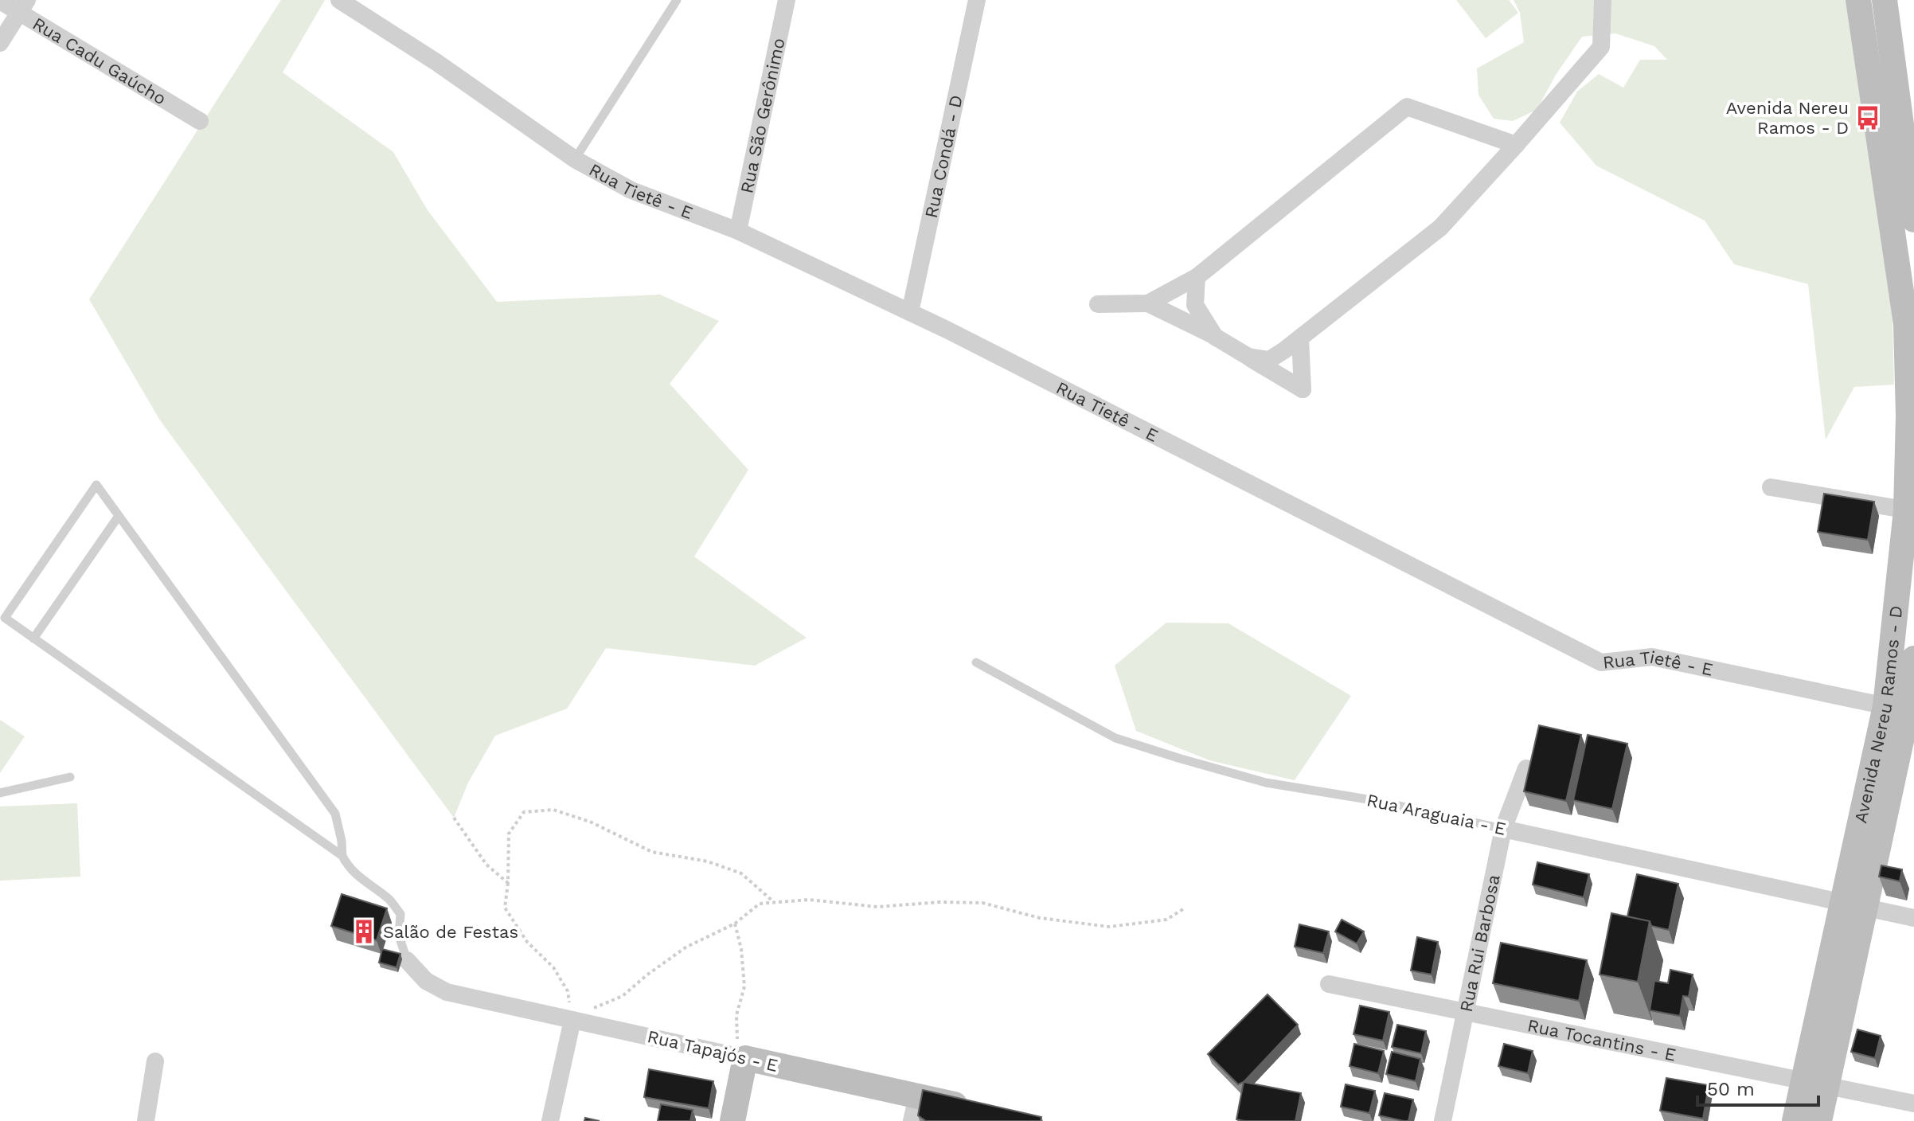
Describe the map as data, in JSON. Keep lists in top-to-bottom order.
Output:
{
  "streets": {
    "street": [
      "Rua Cadu Gaúcho",
      "Rua São Gerônimo",
      "Rua Condá - D",
      "Rua Tietê - E",
      "Avenida Nereu Ramos - D",
      "Rua Araguaia - E",
      "Rua Rui Barbosa",
      "Rua Tocantins - E",
      "Rua Tapajós - E"
    ]
  },
  "crossings": [
    ["Rua São Gerônimo", "Rua Tietê - E"],
    ["Rua Condá - D", "Rua Tietê - E"],
    ["Rua Tietê - E", "Avenida Nereu Ramos - D"],
    ["Avenida Nereu Ramos - D", "Rua Araguaia - E"],
    ["Avenida Nereu Ramos - D", "Rua Tocantins - E"],
    ["Rua Araguaia - E", "Rua Rui Barbosa"],
    ["Rua Rui Barbosa", "Rua Tocantins - E"]
  ],
  "places": {
    "bus stop": ["Avenida Nereu Ramos - D"],
    "building": ["Salão de Festas"]
  },
  "scale_bar": "50 m"
}
